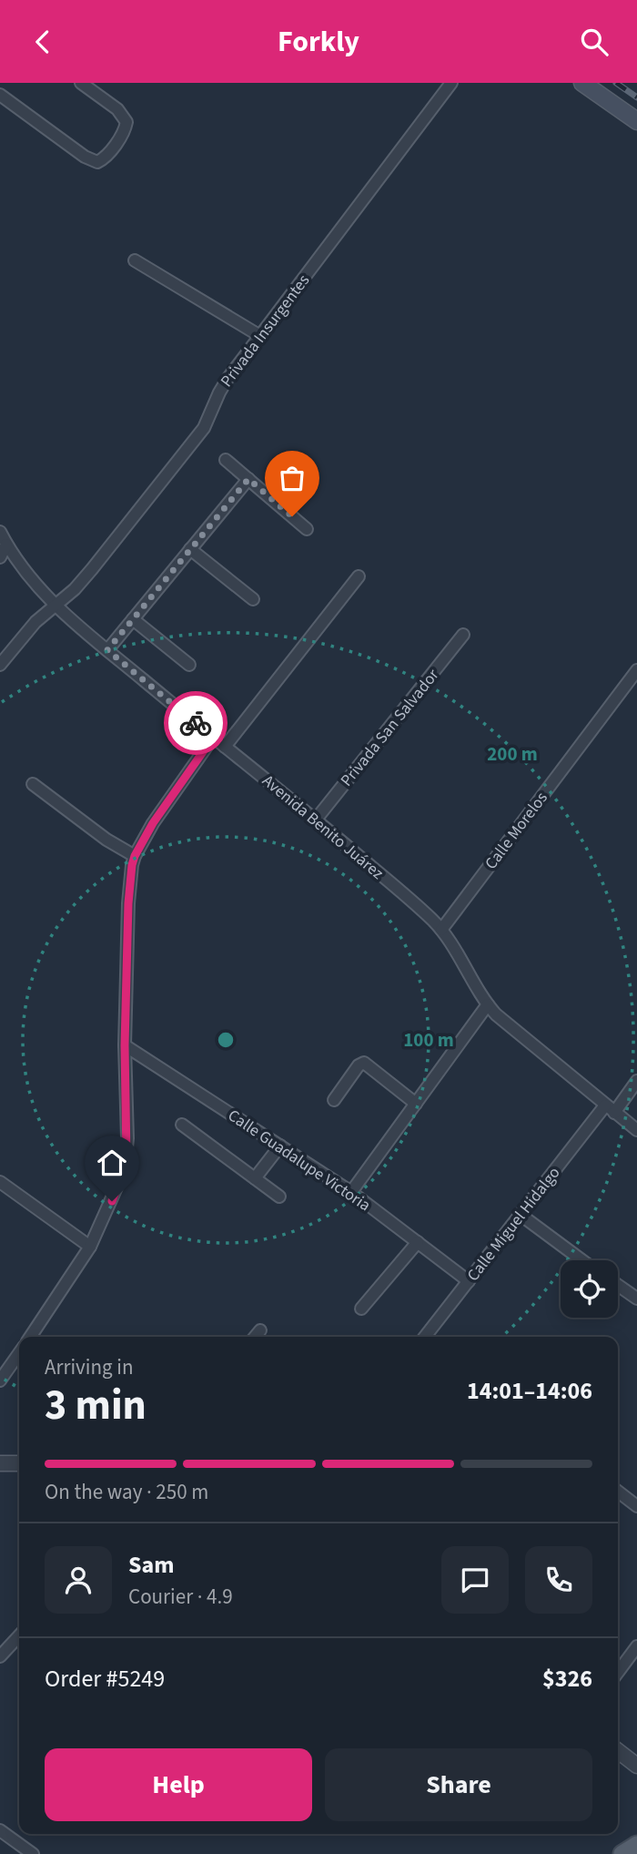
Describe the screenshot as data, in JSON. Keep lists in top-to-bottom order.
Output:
{
  "streets": {
    "street": [
      "Privada Insurgentes",
      "Privada San Salvador",
      "Avenida Benito Juárez",
      "Calle Morelos",
      "Calle Guadalupe Victoria",
      "Calle Miguel Hidalgo"
    ]
  },
  "crossings": [
    ["Privada Insurgentes", "Avenida Benito Juárez"],
    ["Privada San Salvador", "Avenida Benito Juárez"],
    ["Avenida Benito Juárez", "Calle Morelos"],
    ["Avenida Benito Juárez", "Calle Miguel Hidalgo"],
    ["Calle Guadalupe Victoria", "Calle Miguel Hidalgo"]
  ],
  "page": {
    "header": "Forkly",
    "heading": ["3 min", "Arriving in", "14:01–14:06"],
    "panel": [
      "Sam",
      "Courier · 4.9",
      "Order #5249",
      "$326"
    ],
    "bar": "On the way · 250 m",
    "buttons": ["Help", "Share"]
  },
  "rings": ["200 m", "100 m"]
}
